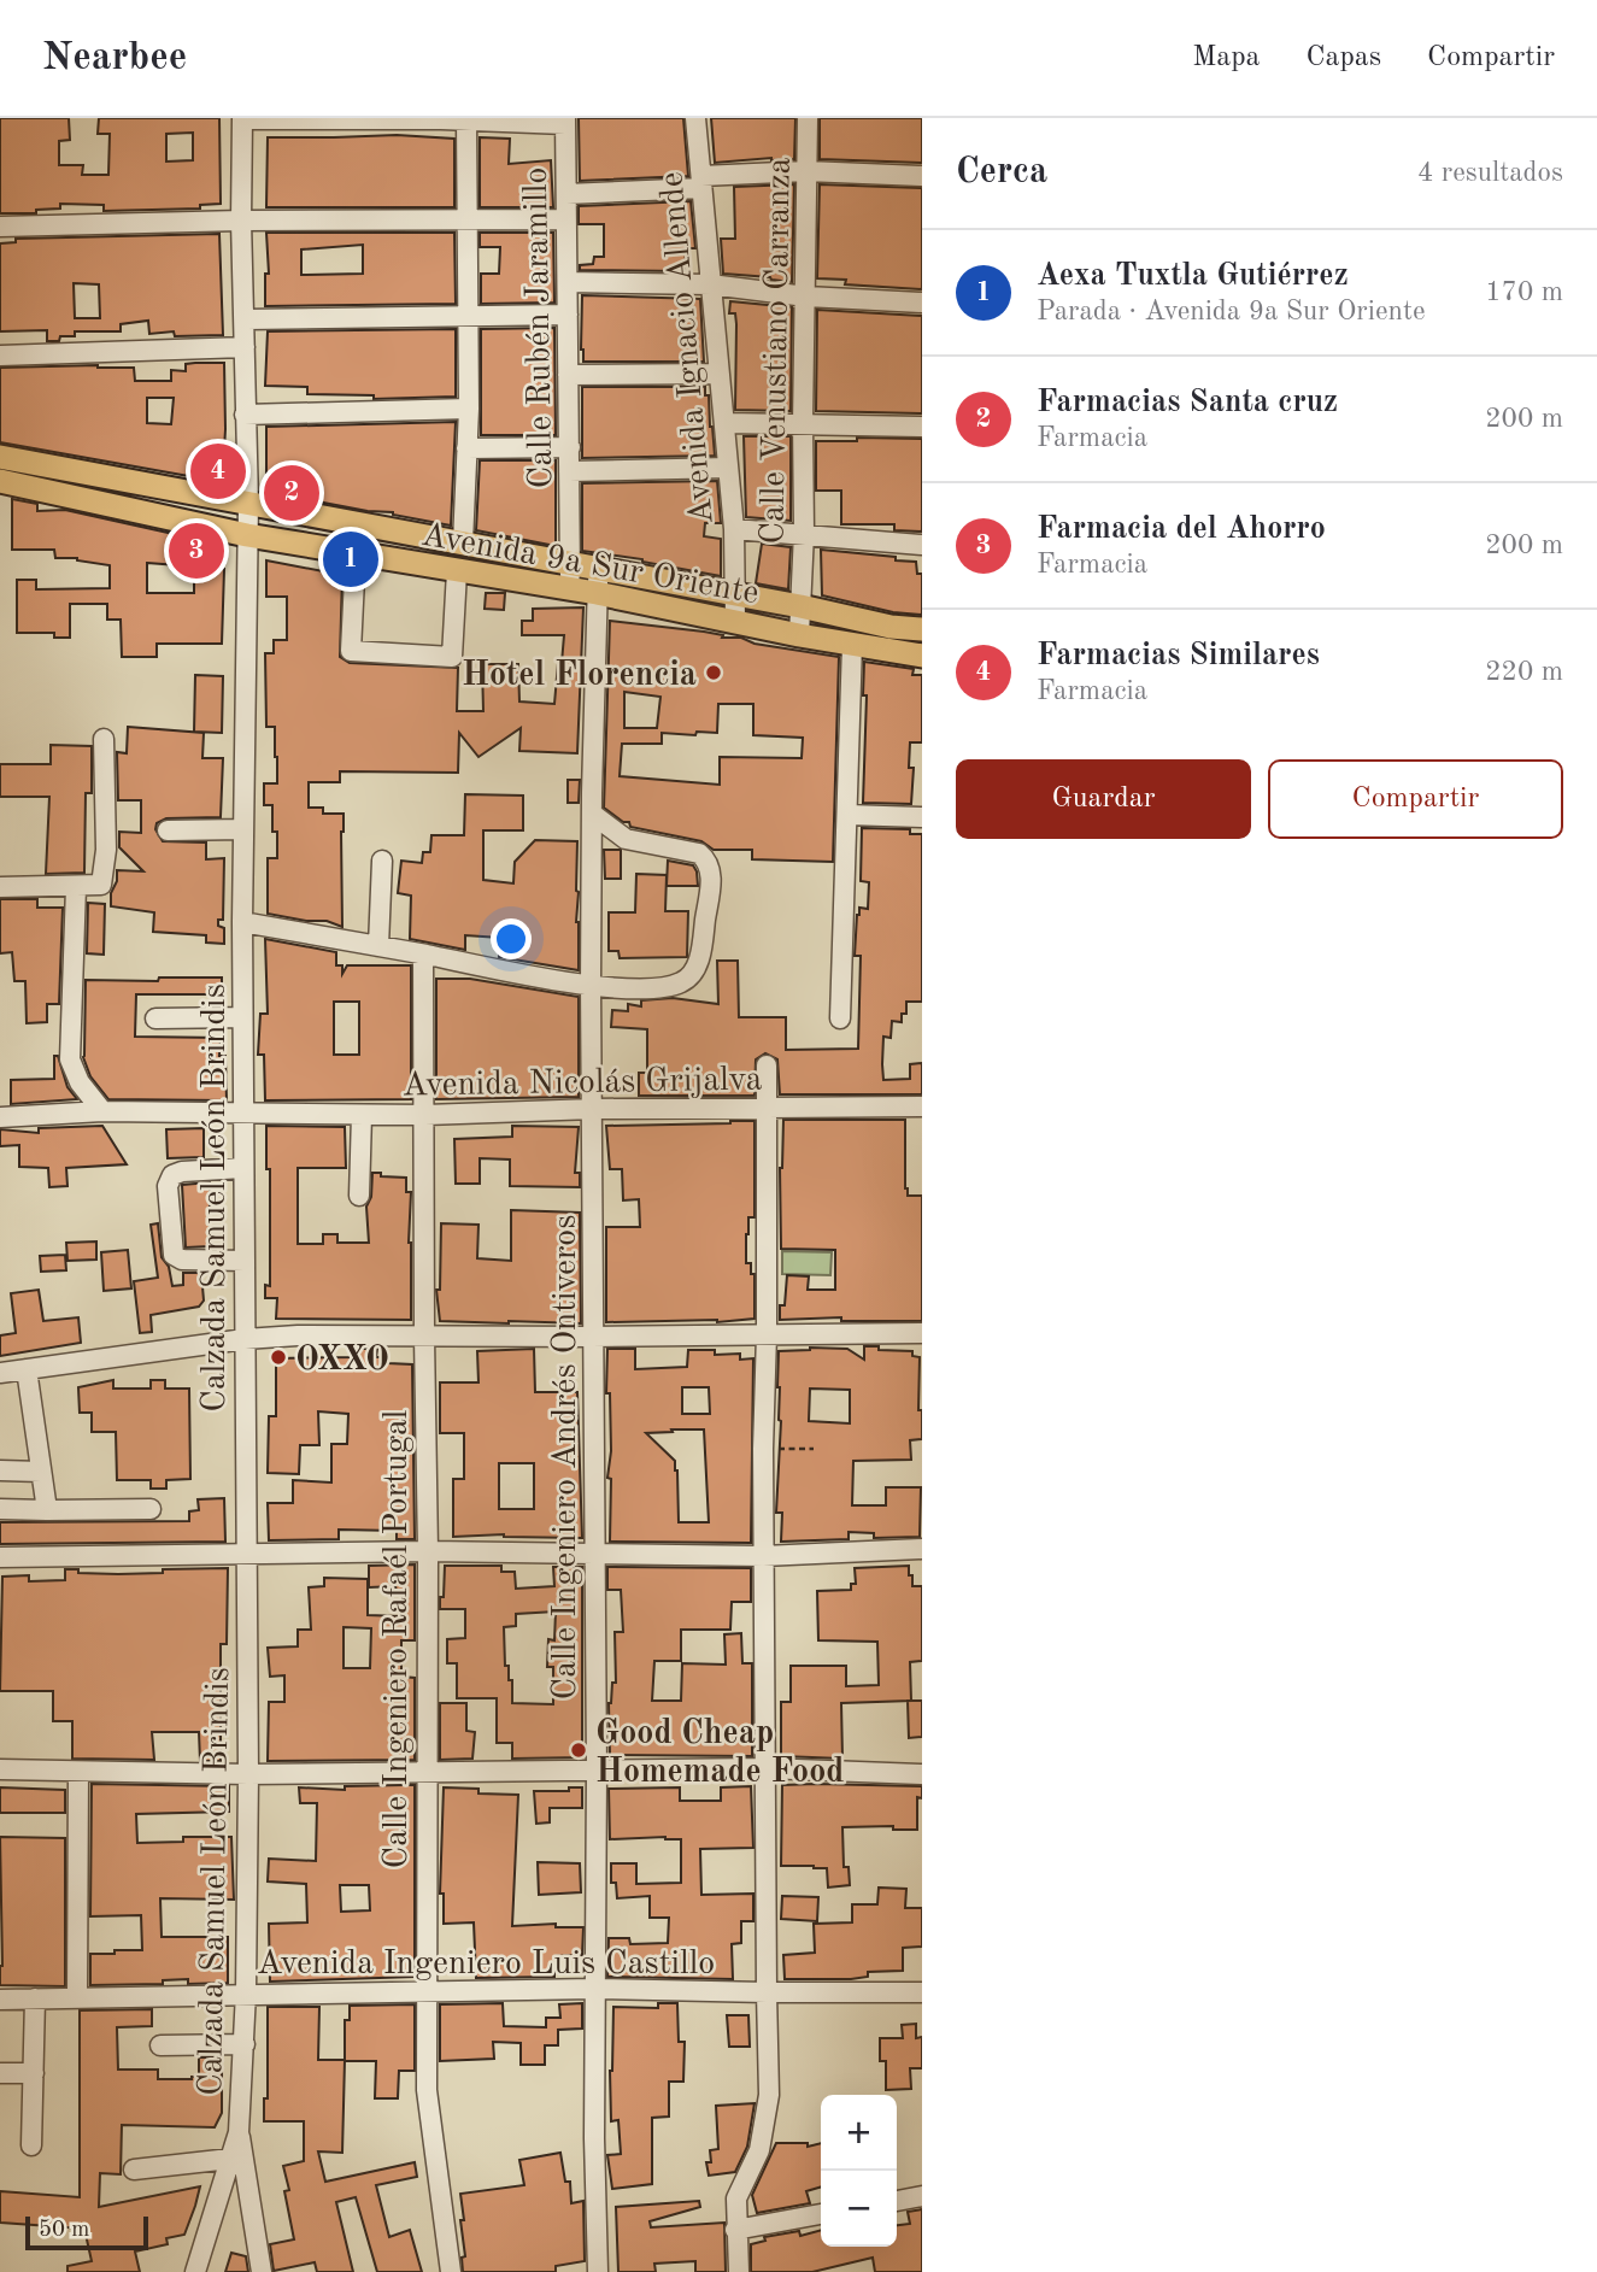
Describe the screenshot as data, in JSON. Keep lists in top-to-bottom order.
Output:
{
  "streets": {
    "main road": ["Avenida 9a Sur Oriente"],
    "street": [
      "Calle Rubén Jaramillo",
      "Avenida Ignacio Allende",
      "Calle Venustiano Carranza",
      "Avenida Nicolás Grijalva",
      "Calzada Samuel León Brindis",
      "Calle Ingeniero Andrés Ontiveros",
      "Calle Ingeniero Rafaél Portugal",
      "Avenida Ingeniero Luis Castillo"
    ]
  },
  "crossings": [
    ["Calle Rubén Jaramillo", "Avenida 9a Sur Oriente"],
    ["Avenida Ignacio Allende", "Avenida 9a Sur Oriente"],
    ["Calle Venustiano Carranza", "Avenida 9a Sur Oriente"],
    ["Avenida 9a Sur Oriente", "Calzada Samuel León Brindis"],
    ["Avenida 9a Sur Oriente", "Calle Ingeniero Andrés Ontiveros"],
    ["Avenida Nicolás Grijalva", "Calzada Samuel León Brindis"],
    ["Avenida Nicolás Grijalva", "Calle Ingeniero Andrés Ontiveros"],
    ["Avenida Nicolás Grijalva", "Calle Ingeniero Rafaél Portugal"],
    ["Calzada Samuel León Brindis", "Avenida Ingeniero Luis Castillo"],
    ["Calle Ingeniero Andrés Ontiveros", "Avenida Ingeniero Luis Castillo"],
    ["Calle Ingeniero Rafaél Portugal", "Avenida Ingeniero Luis Castillo"]
  ],
  "places": ["Hotel Florencia", "OXXO", "Good Cheap Homemade Food"],
  "scale_bar": "50 m",
  "page": {
    "header": "Nearbee",
    "nav": ["Mapa", "Capas", "Compartir"],
    "heading": ["Cerca", "4 resultados"],
    "list": [
      {
        "mark": "1",
        "name": "Aexa Tuxtla Gutiérrez",
        "note": "Parada · Avenida 9a Sur Oriente",
        "value": "170 m"
      },
      {
        "mark": "2",
        "name": "Farmacias Santa cruz",
        "note": "Farmacia",
        "value": "200 m"
      },
      {
        "mark": "3",
        "name": "Farmacia del Ahorro",
        "note": "Farmacia",
        "value": "200 m"
      },
      {
        "mark": "4",
        "name": "Farmacias Similares",
        "note": "Farmacia",
        "value": "220 m"
      }
    ],
    "pins": [
      "4",
      "2",
      "3",
      "1"
    ],
    "buttons": ["Guardar", "Compartir"],
    "map_buttons": ["+", "−"],
    "scale": "50 m"
  }
}
